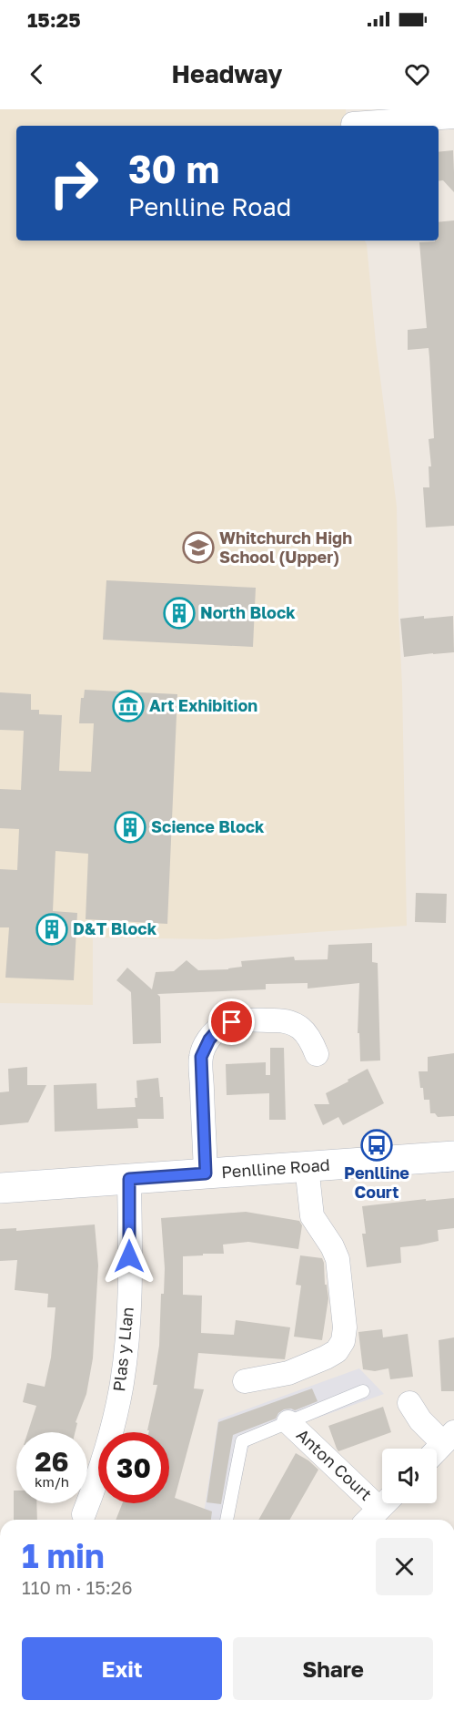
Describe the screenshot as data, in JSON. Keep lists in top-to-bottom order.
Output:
{
  "streets": {
    "street": ["Penlline Road", "Plas y Llan", "Anton Court"]
  },
  "crossings": [
    ["Penlline Road", "Plas y Llan"]
  ],
  "places": {
    "school or university": ["Whitchurch High School (Upper)"],
    "building": ["North Block", "Science Block", "D&T Block"],
    "museum": ["Art Exhibition"],
    "bus stop": ["Penlline Court"]
  },
  "page": {
    "status": "15:25",
    "header": "Headway",
    "turn": ["30 m", "Penlline Road"],
    "speed": "26 km/h",
    "limit": "30",
    "heading": ["1 min", "110 m · 15:26"],
    "buttons": ["Exit", "Share"]
  }
}
